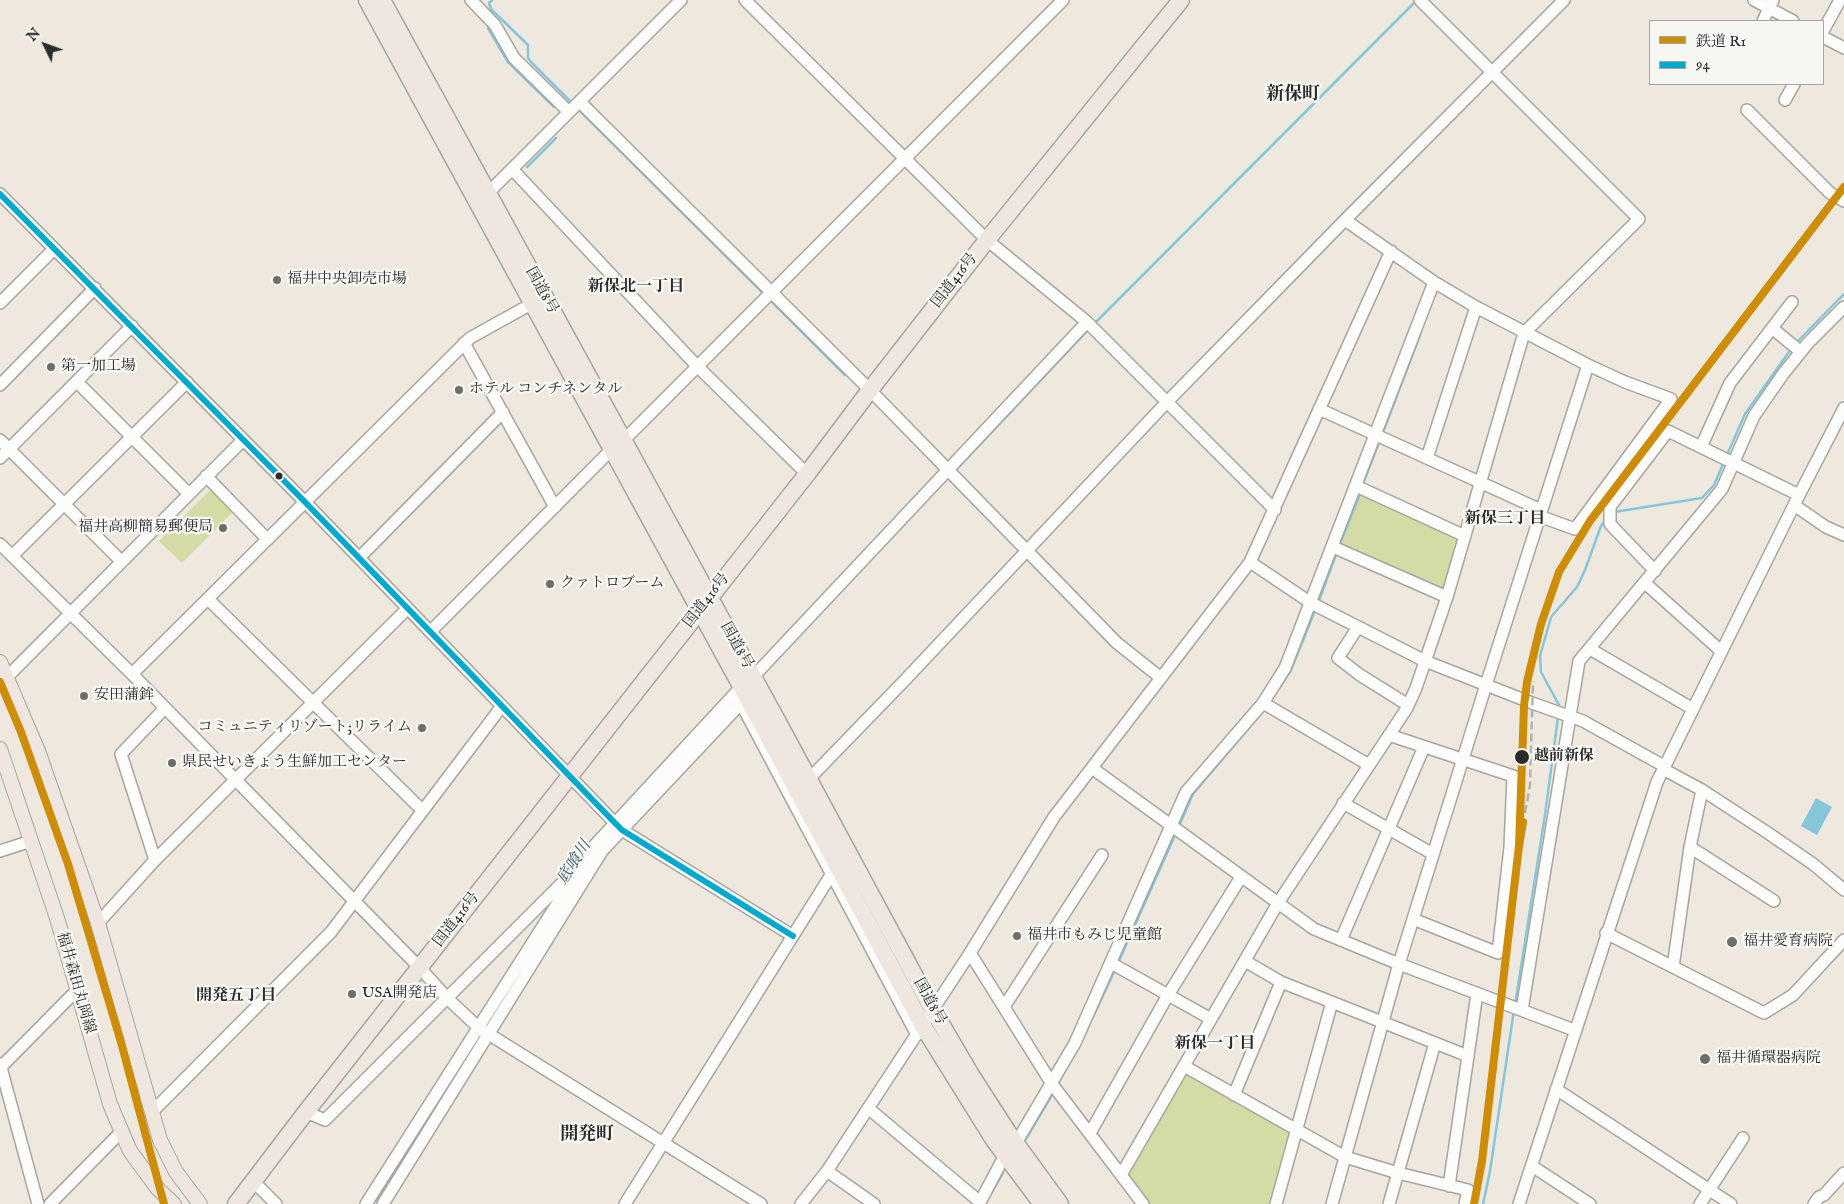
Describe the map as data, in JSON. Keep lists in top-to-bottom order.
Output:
{
  "streets": {
    "highway": ["国道416号", "国道8号"],
    "main road": ["福井森田丸岡線"]
  },
  "crossings": [
    ["国道416号", "国道8号"]
  ],
  "districts": [
    "新保町",
    "新保北一丁目",
    "新保三丁目",
    "開発五丁目",
    "新保一丁目",
    "開発町"
  ],
  "water": ["底喰川"],
  "places": [
    "福井中央卸売市場",
    "第一加工場",
    "ホテル コンチネンタル",
    "福井高柳簡易郵便局",
    "クァトロブーム",
    "安田蒲鉾",
    "コミュニティリゾート;リライム",
    "越前新保",
    "県民せいきょう生鮮加工センター",
    "福井市もみじ児童館",
    "福井愛育病院",
    "USA開発店",
    "福井循環器病院"
  ],
  "lines": ["rail line R1", "transit line 94"],
  "legend": ["鉄道 R1", "94"],
  "north": "top left"
}
